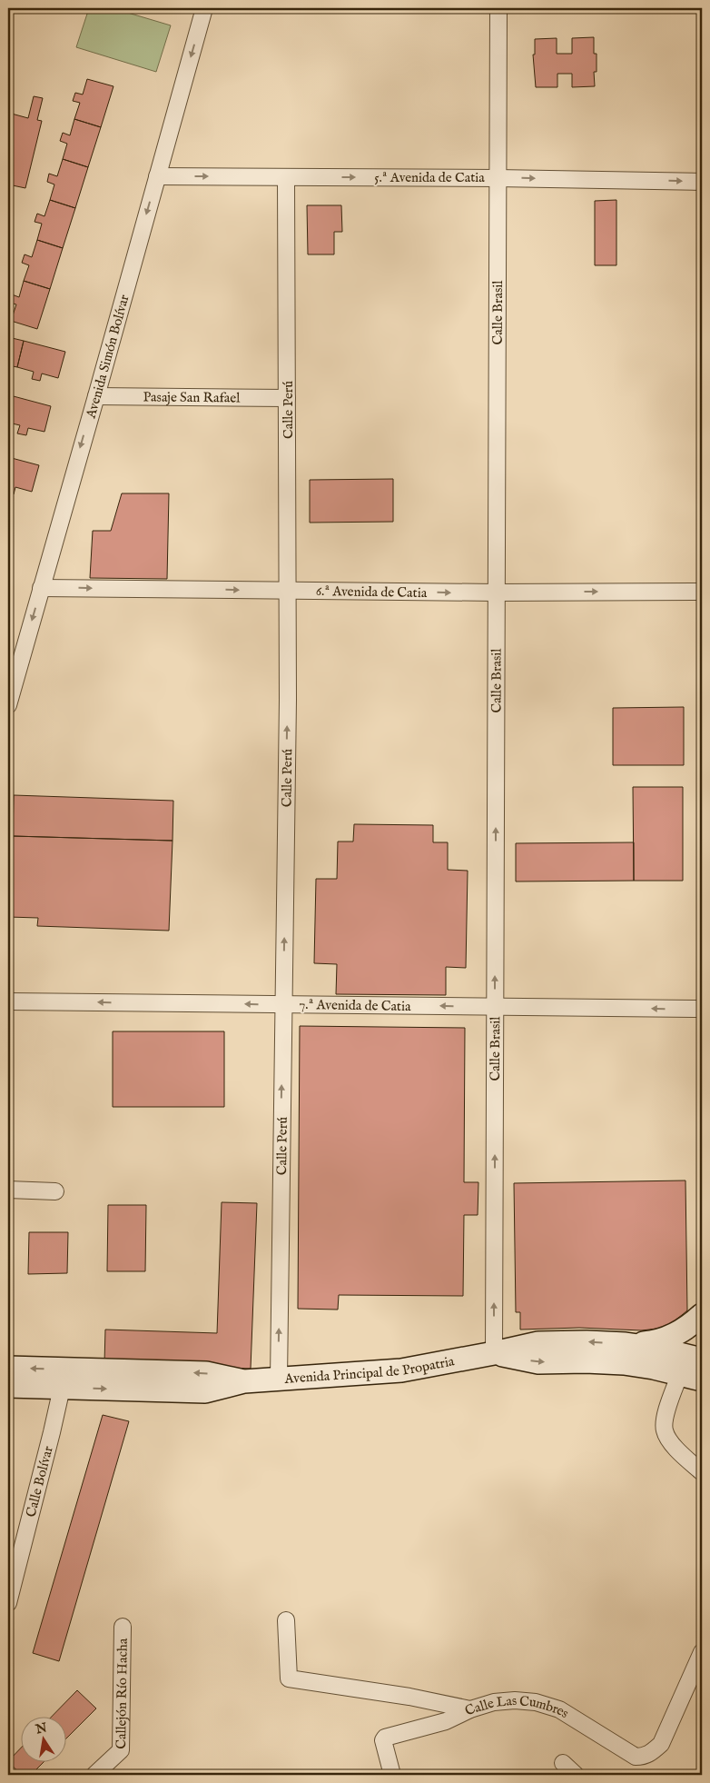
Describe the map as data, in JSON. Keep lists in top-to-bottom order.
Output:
{
  "streets": {
    "main road": ["Avenida Principal de Propatria"],
    "street": [
      "5.ª Avenida de Catia",
      "Calle Brasil",
      "Avenida Simón Bolívar",
      "Pasaje San Rafael",
      "Calle Perú",
      "6.ª Avenida de Catia",
      "7.ª Avenida de Catia",
      "Calle Bolívar",
      "Callejón Río Hacha",
      "Calle Las Cumbres"
    ]
  },
  "crossings": [
    ["5.ª Avenida de Catia", "Calle Brasil"],
    ["5.ª Avenida de Catia", "Avenida Simón Bolívar"],
    ["5.ª Avenida de Catia", "Calle Perú"],
    ["Calle Brasil", "6.ª Avenida de Catia"],
    ["Calle Brasil", "7.ª Avenida de Catia"],
    ["Calle Brasil", "Avenida Principal de Propatria"],
    ["Avenida Simón Bolívar", "Pasaje San Rafael"],
    ["Avenida Simón Bolívar", "6.ª Avenida de Catia"],
    ["Pasaje San Rafael", "Calle Perú"],
    ["Calle Perú", "6.ª Avenida de Catia"],
    ["Calle Perú", "7.ª Avenida de Catia"],
    ["Calle Perú", "Avenida Principal de Propatria"],
    ["Avenida Principal de Propatria", "Calle Bolívar"]
  ],
  "one_way": [
    "5.ª Avenida de Catia",
    "Calle Brasil",
    "Avenida Simón Bolívar",
    "Calle Perú",
    "6.ª Avenida de Catia",
    "7.ª Avenida de Catia"
  ],
  "north": "top"
}
